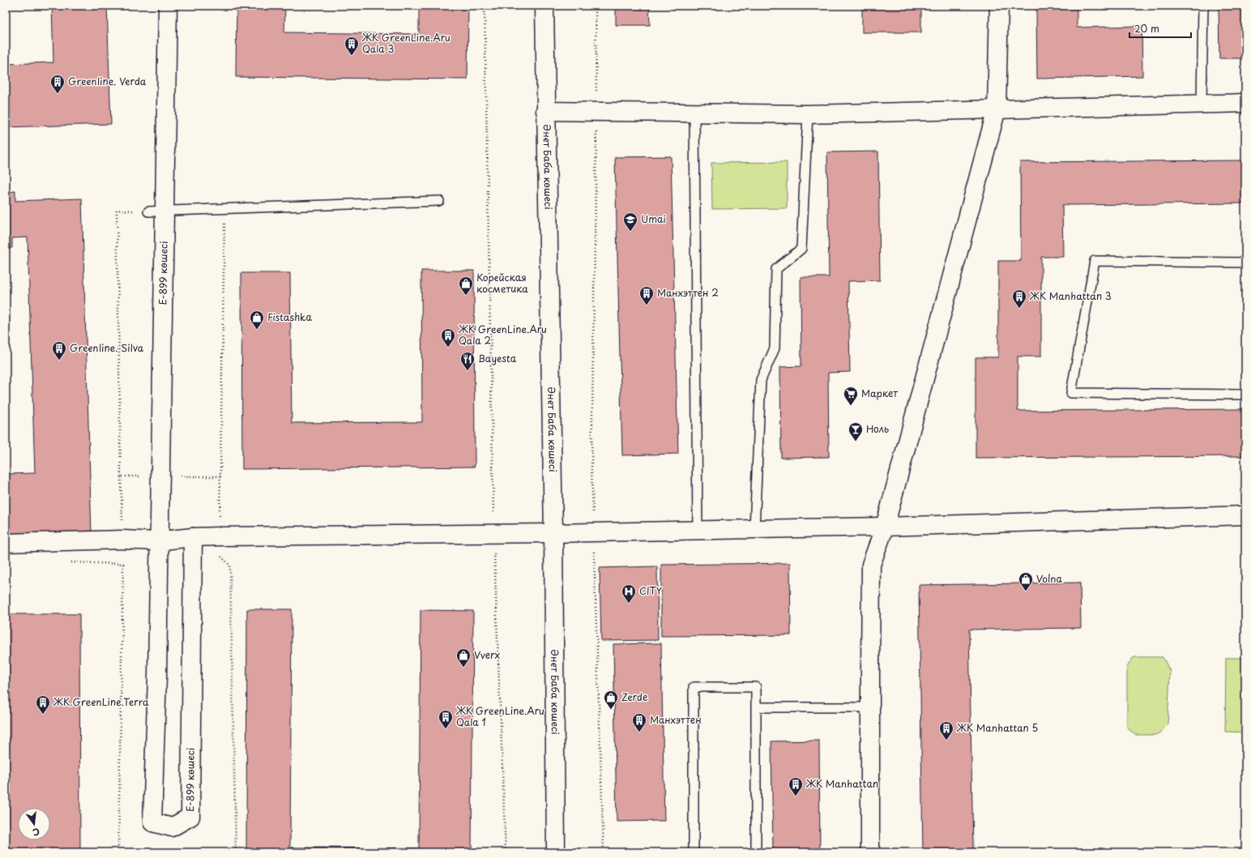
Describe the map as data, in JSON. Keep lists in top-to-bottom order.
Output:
{
  "streets": {
    "street": ["Әнет Баба көшесі", "Е-899 көшесі"]
  },
  "places": {
    "building": [
      "ЖК GreenLine.Aru Qala 3",
      "Greenline. Verda",
      "Манхэттен 2",
      "ЖК Manhattan 3",
      "ЖК GreenLine.Aru Qala 2",
      "Greenline. Silva",
      "ЖК.GreenLine.Terra",
      "ЖК GreenLine.Aru Qala 1",
      "Манхэттен",
      "ЖК Manhattan 5",
      "ЖК Manhattan"
    ],
    "school or university": ["Umai"],
    "shop": [
      "Корейская косметика",
      "Fistashka",
      "Volna",
      "Vverx",
      "Zerde"
    ],
    "restaurant": ["Bayesta"],
    "supermarket": ["Маркет"],
    "bar": ["Ноль"],
    "hospital": ["CITY"]
  },
  "scale_bar": "20 m",
  "north": "bottom"
}
